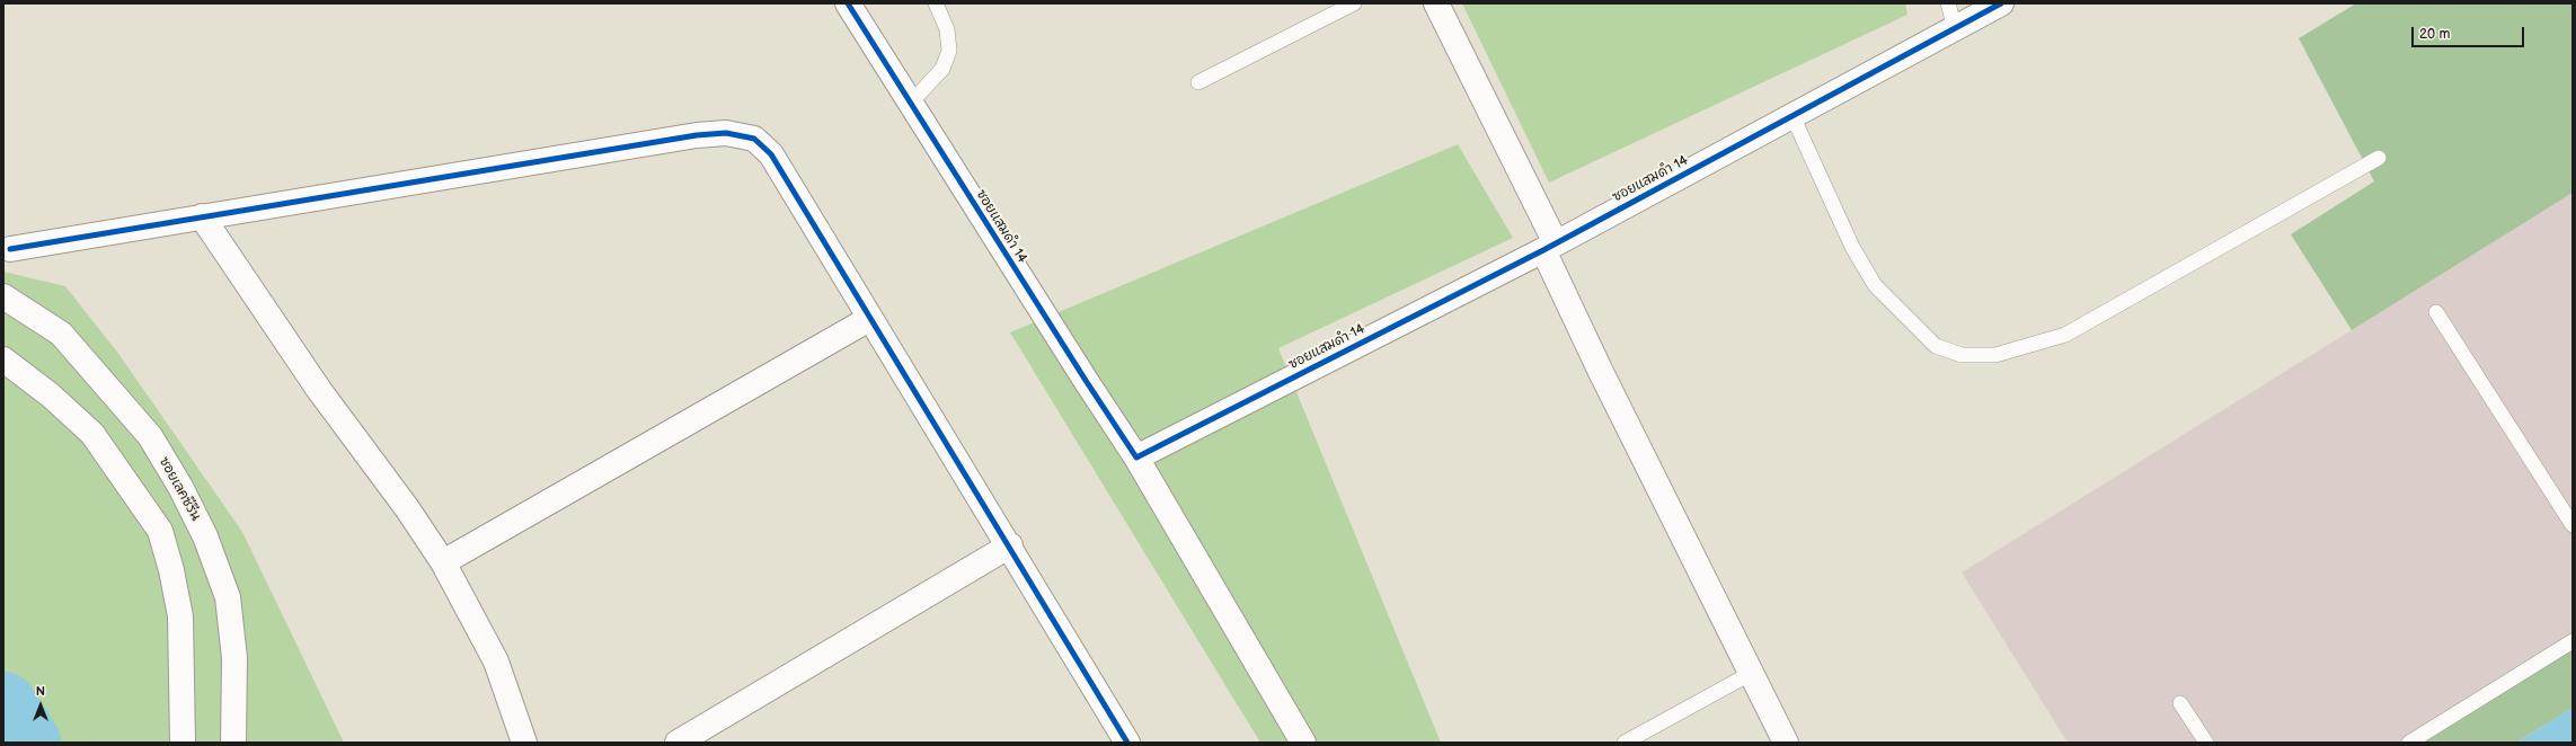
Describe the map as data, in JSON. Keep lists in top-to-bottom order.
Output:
{
  "streets": {
    "street": ["ซอยแสมดำ 14", "ซอยเลคซีรีน"]
  },
  "scale_bar": "20 m",
  "north": "top"
}
